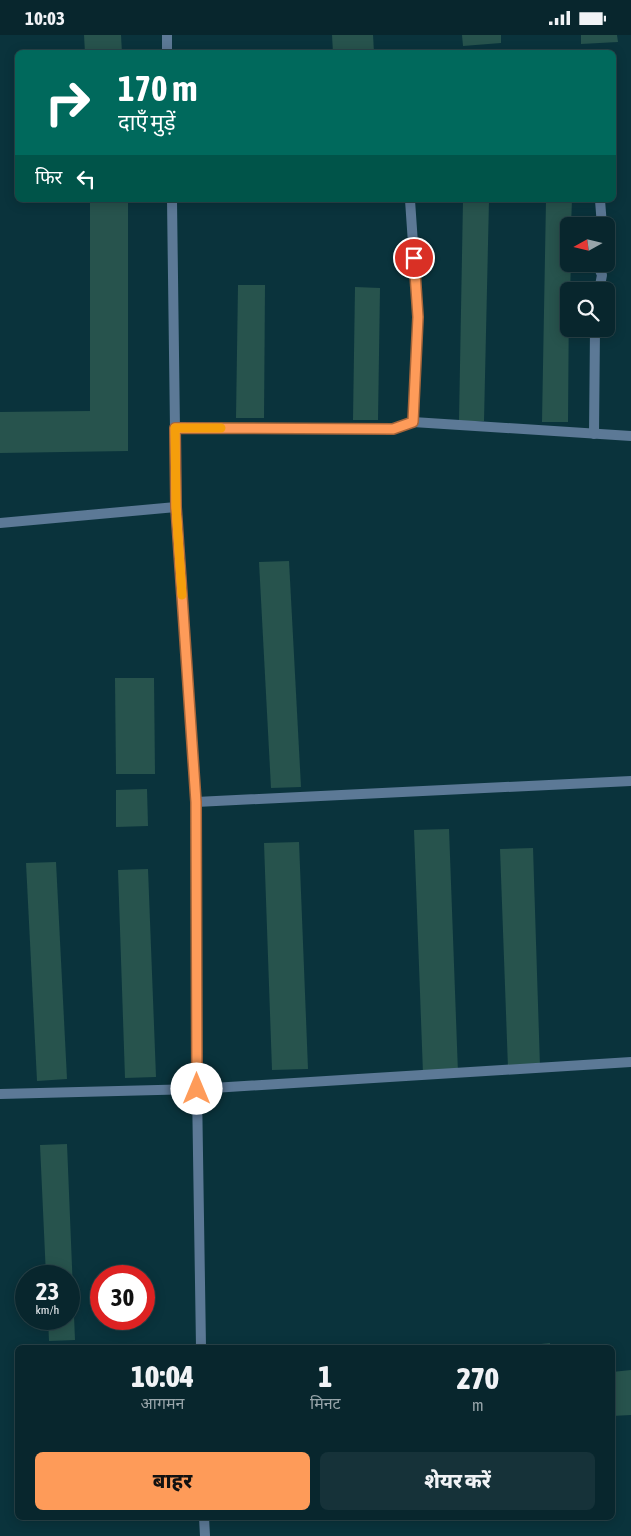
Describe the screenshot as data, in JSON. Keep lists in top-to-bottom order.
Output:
{
  "north": "left",
  "page": {
    "status": "10:03",
    "turn": ["170 m", "दाएँ मुड़ें"],
    "then": "फिर",
    "speed": "23 km/h",
    "limit": "30",
    "eta": [
      "10:04",
      "आगमन",
      "1",
      "मिनट",
      "270",
      "m"
    ],
    "buttons": ["बाहर", "शेयर करें"]
  }
}
